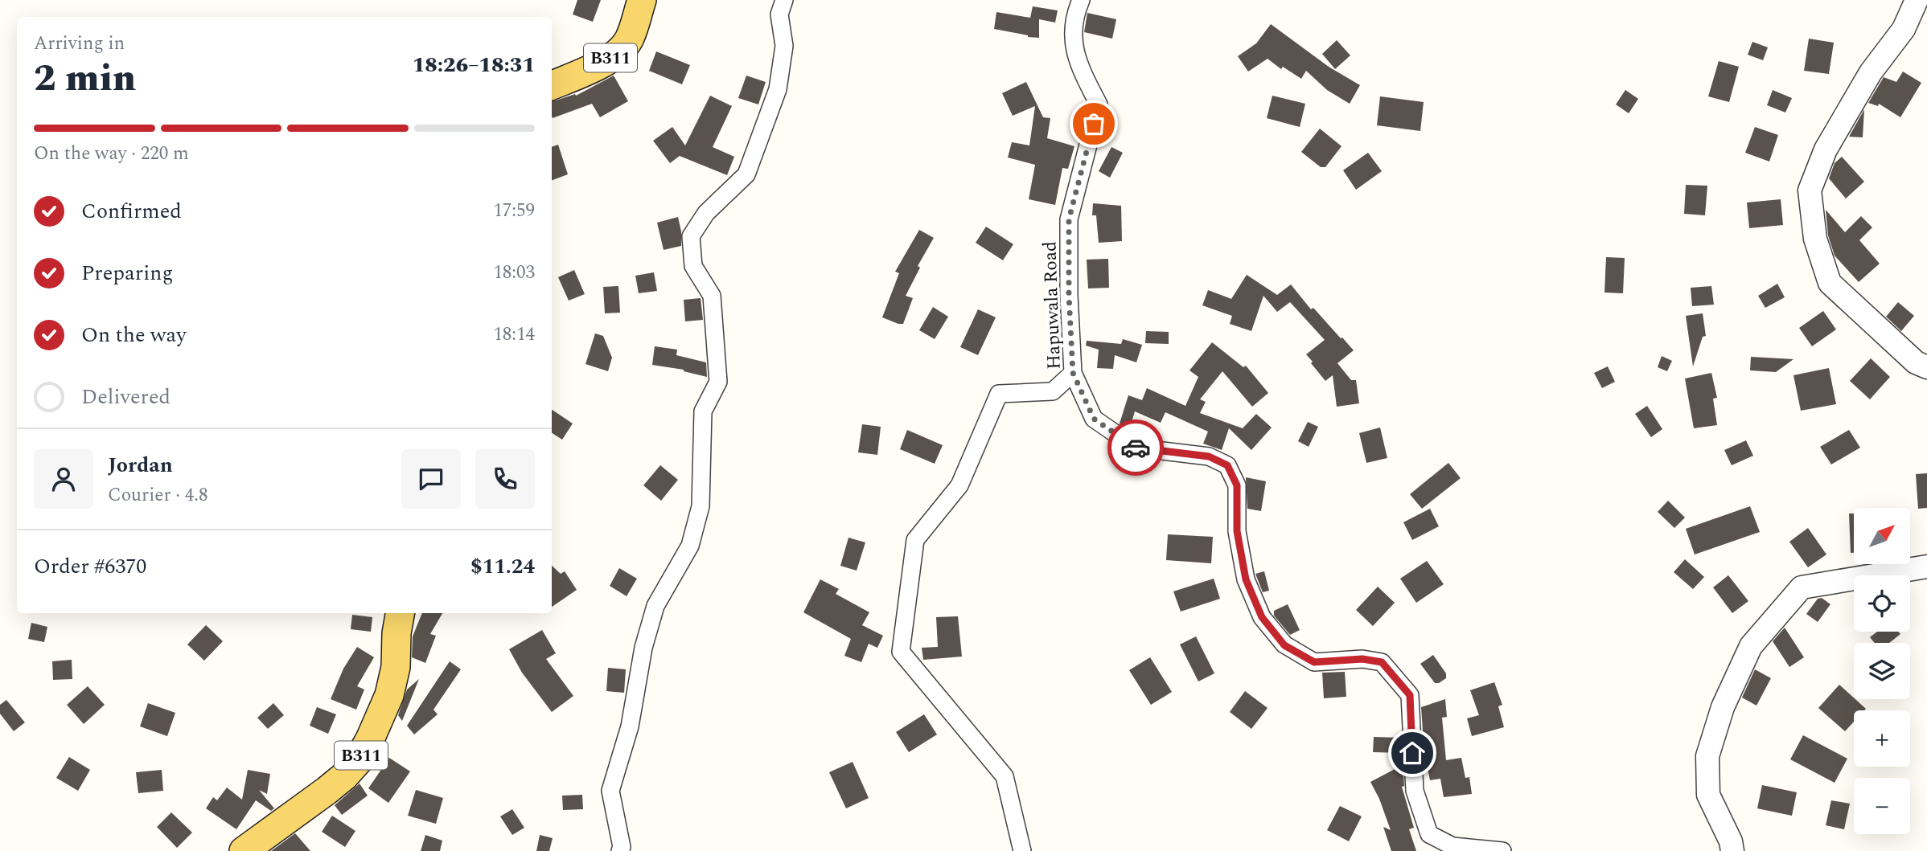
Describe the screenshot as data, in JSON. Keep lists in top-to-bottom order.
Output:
{
  "streets": {
    "main road": ["B311"],
    "street": ["Hapuwala Road"]
  },
  "north": "top right",
  "page": {
    "heading": ["2 min", "Arriving in", "18:26–18:31"],
    "panel": [
      "Jordan",
      "Courier · 4.8",
      "Order #6370",
      "$11.24"
    ],
    "bar": "On the way · 220 m",
    "list": [
      ["Confirmed", "17:59"],
      ["Preparing", "18:03"],
      ["On the way", "18:14"],
      "Delivered"
    ],
    "map_buttons": ["+", "−"]
  }
}
